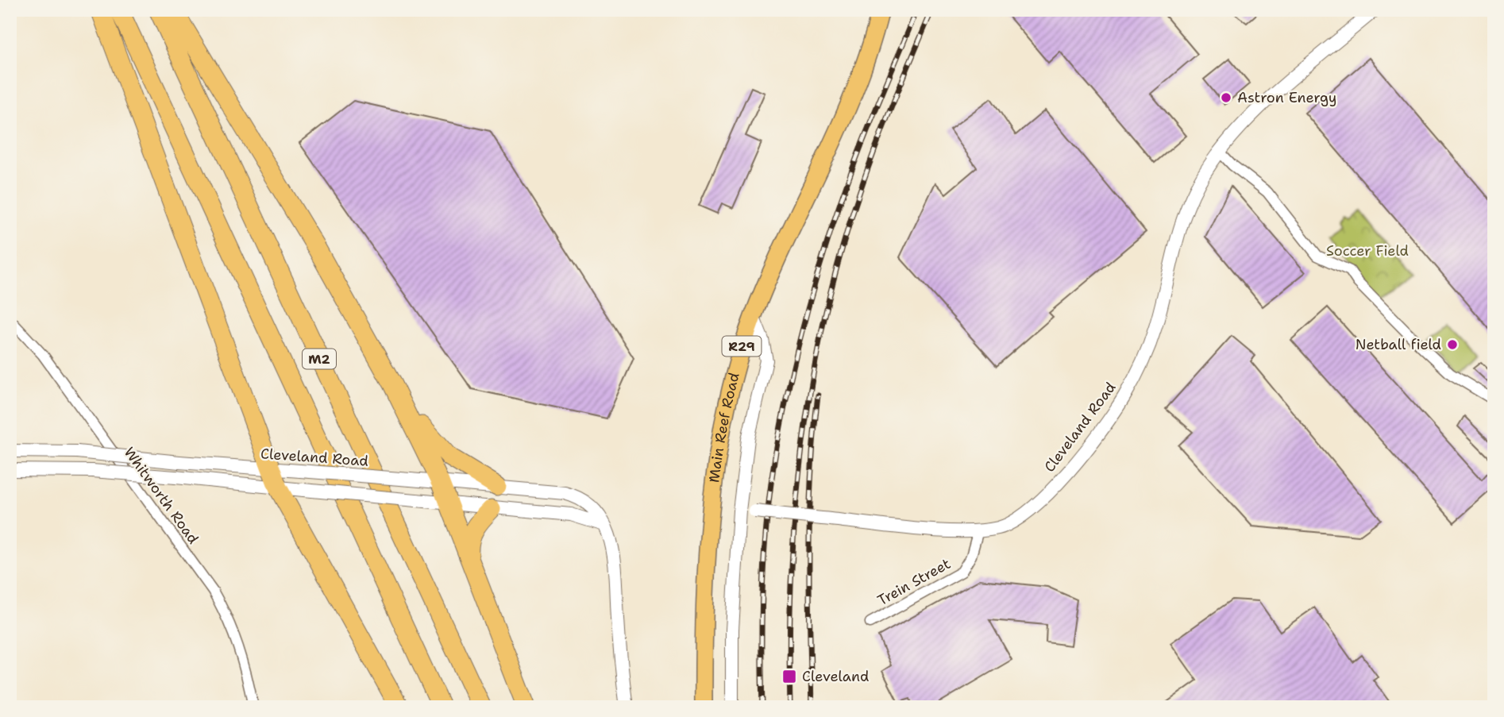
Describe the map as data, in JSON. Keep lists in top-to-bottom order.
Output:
{
  "streets": {
    "highway": ["M2"],
    "main road": ["R29", "Main Reef Road"],
    "street": ["Cleveland Road", "Whitworth Road", "Trein Street"]
  },
  "crossings": [
    ["Cleveland Road", "Trein Street"]
  ],
  "parks": ["Soccer Field"],
  "places": {
    "other": ["Astron Energy", "Netball field"],
    "transit": ["Cleveland"]
  }
}
